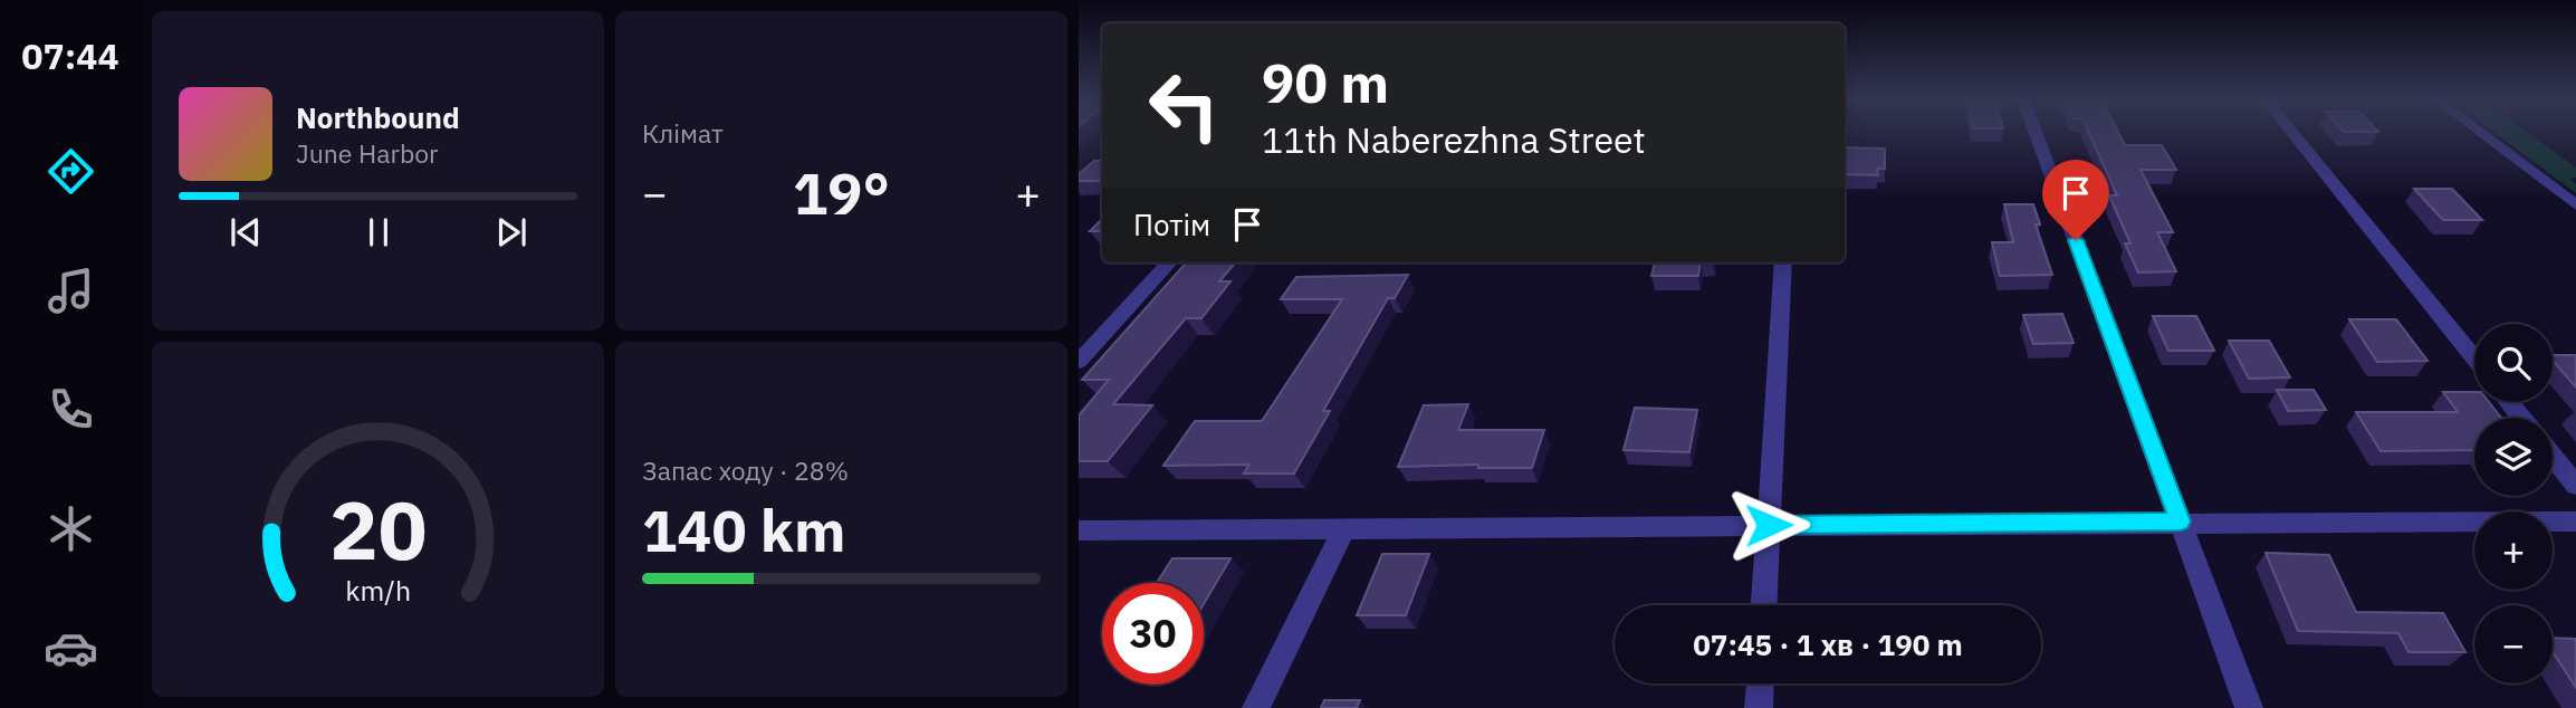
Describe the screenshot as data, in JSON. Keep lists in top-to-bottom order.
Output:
{
  "page": {
    "tabs": "07:44",
    "tile": [
      "Клімат",
      ["Запас ходу · 28%", "140 km"]
    ],
    "turn": ["90 m", "11th Naberezhna Street"],
    "song": ["Northbound", "June Harbor"],
    "heat": ["−", "19°", "+"],
    "then": "Потім",
    "map_buttons": ["+", "−"],
    "limit": "30",
    "trip": "07:45 · 1 хв · 190 m",
    "gauge": ["20", "km/h"]
  }
}
